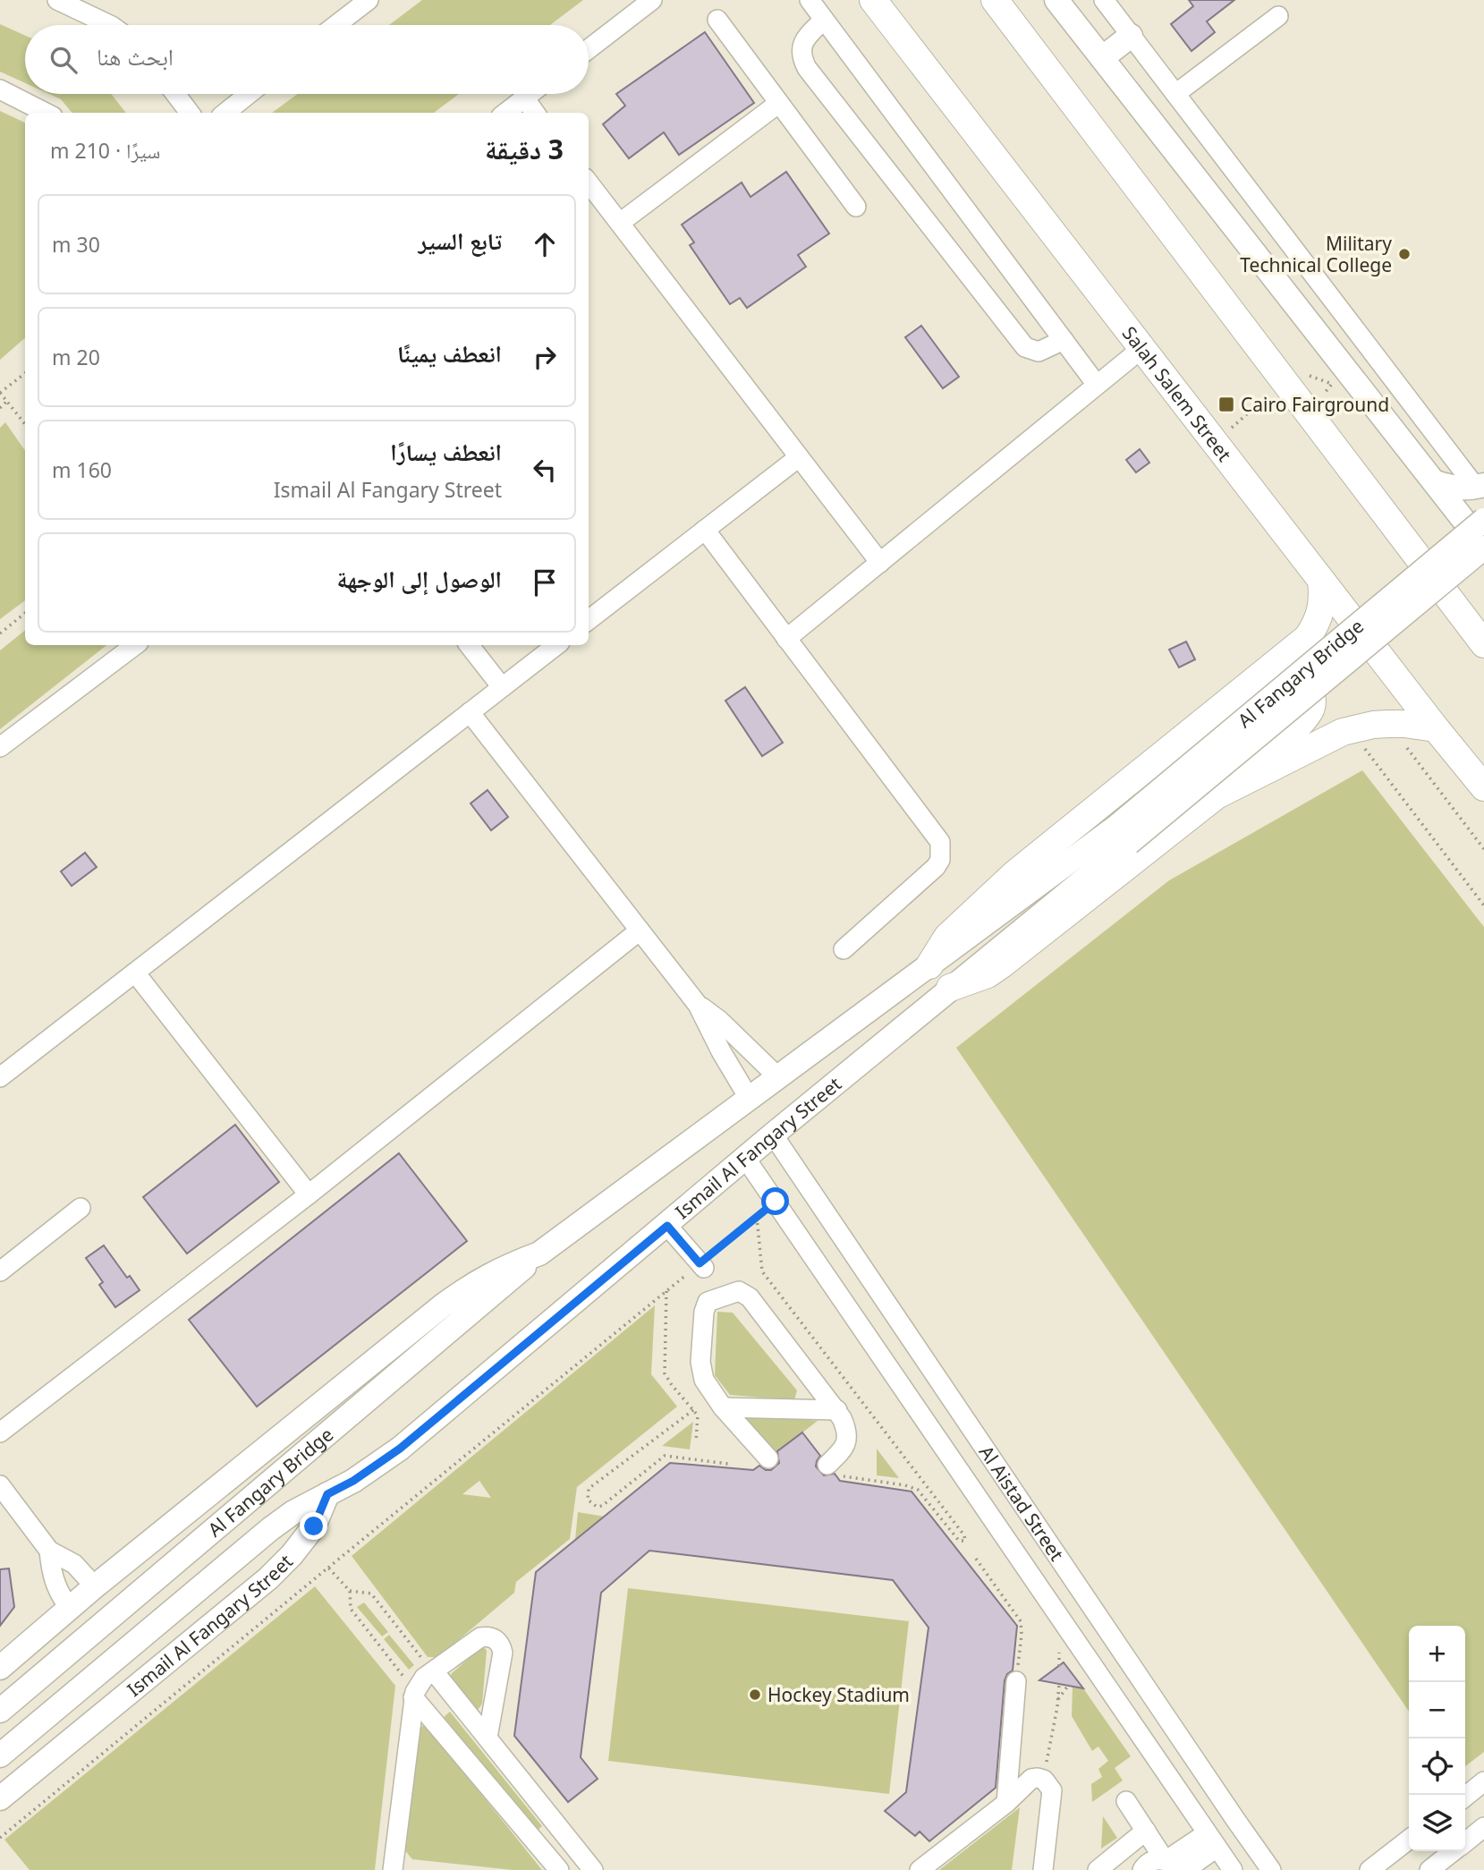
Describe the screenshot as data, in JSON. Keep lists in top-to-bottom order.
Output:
{
  "streets": {
    "highway": ["Salah Salem Street"],
    "main road": ["Al Fangary Bridge", "Ismail Al Fangary Street"],
    "street": ["Al Aistad Street"]
  },
  "crossings": [
    ["Al Fangary Bridge", "Ismail Al Fangary Street"],
    ["Ismail Al Fangary Street", "Al Aistad Street"]
  ],
  "places": {
    "other": ["Military Technical College", "Hockey Stadium"],
    "transit": ["Cairo Fairground"]
  },
  "page": {
    "search": "ابحث هنا",
    "heading": ["3 دقيقة", "سيرًا · 210 m"],
    "list": [
      ["تابع السير", "30 m"],
      ["انعطف يمينًا", "20 m"],
      ["انعطف يسارًا", "Ismail Al Fangary Street", "160 m"],
      "الوصول إلى الوجهة"
    ],
    "map_buttons": ["+", "−"]
  }
}
